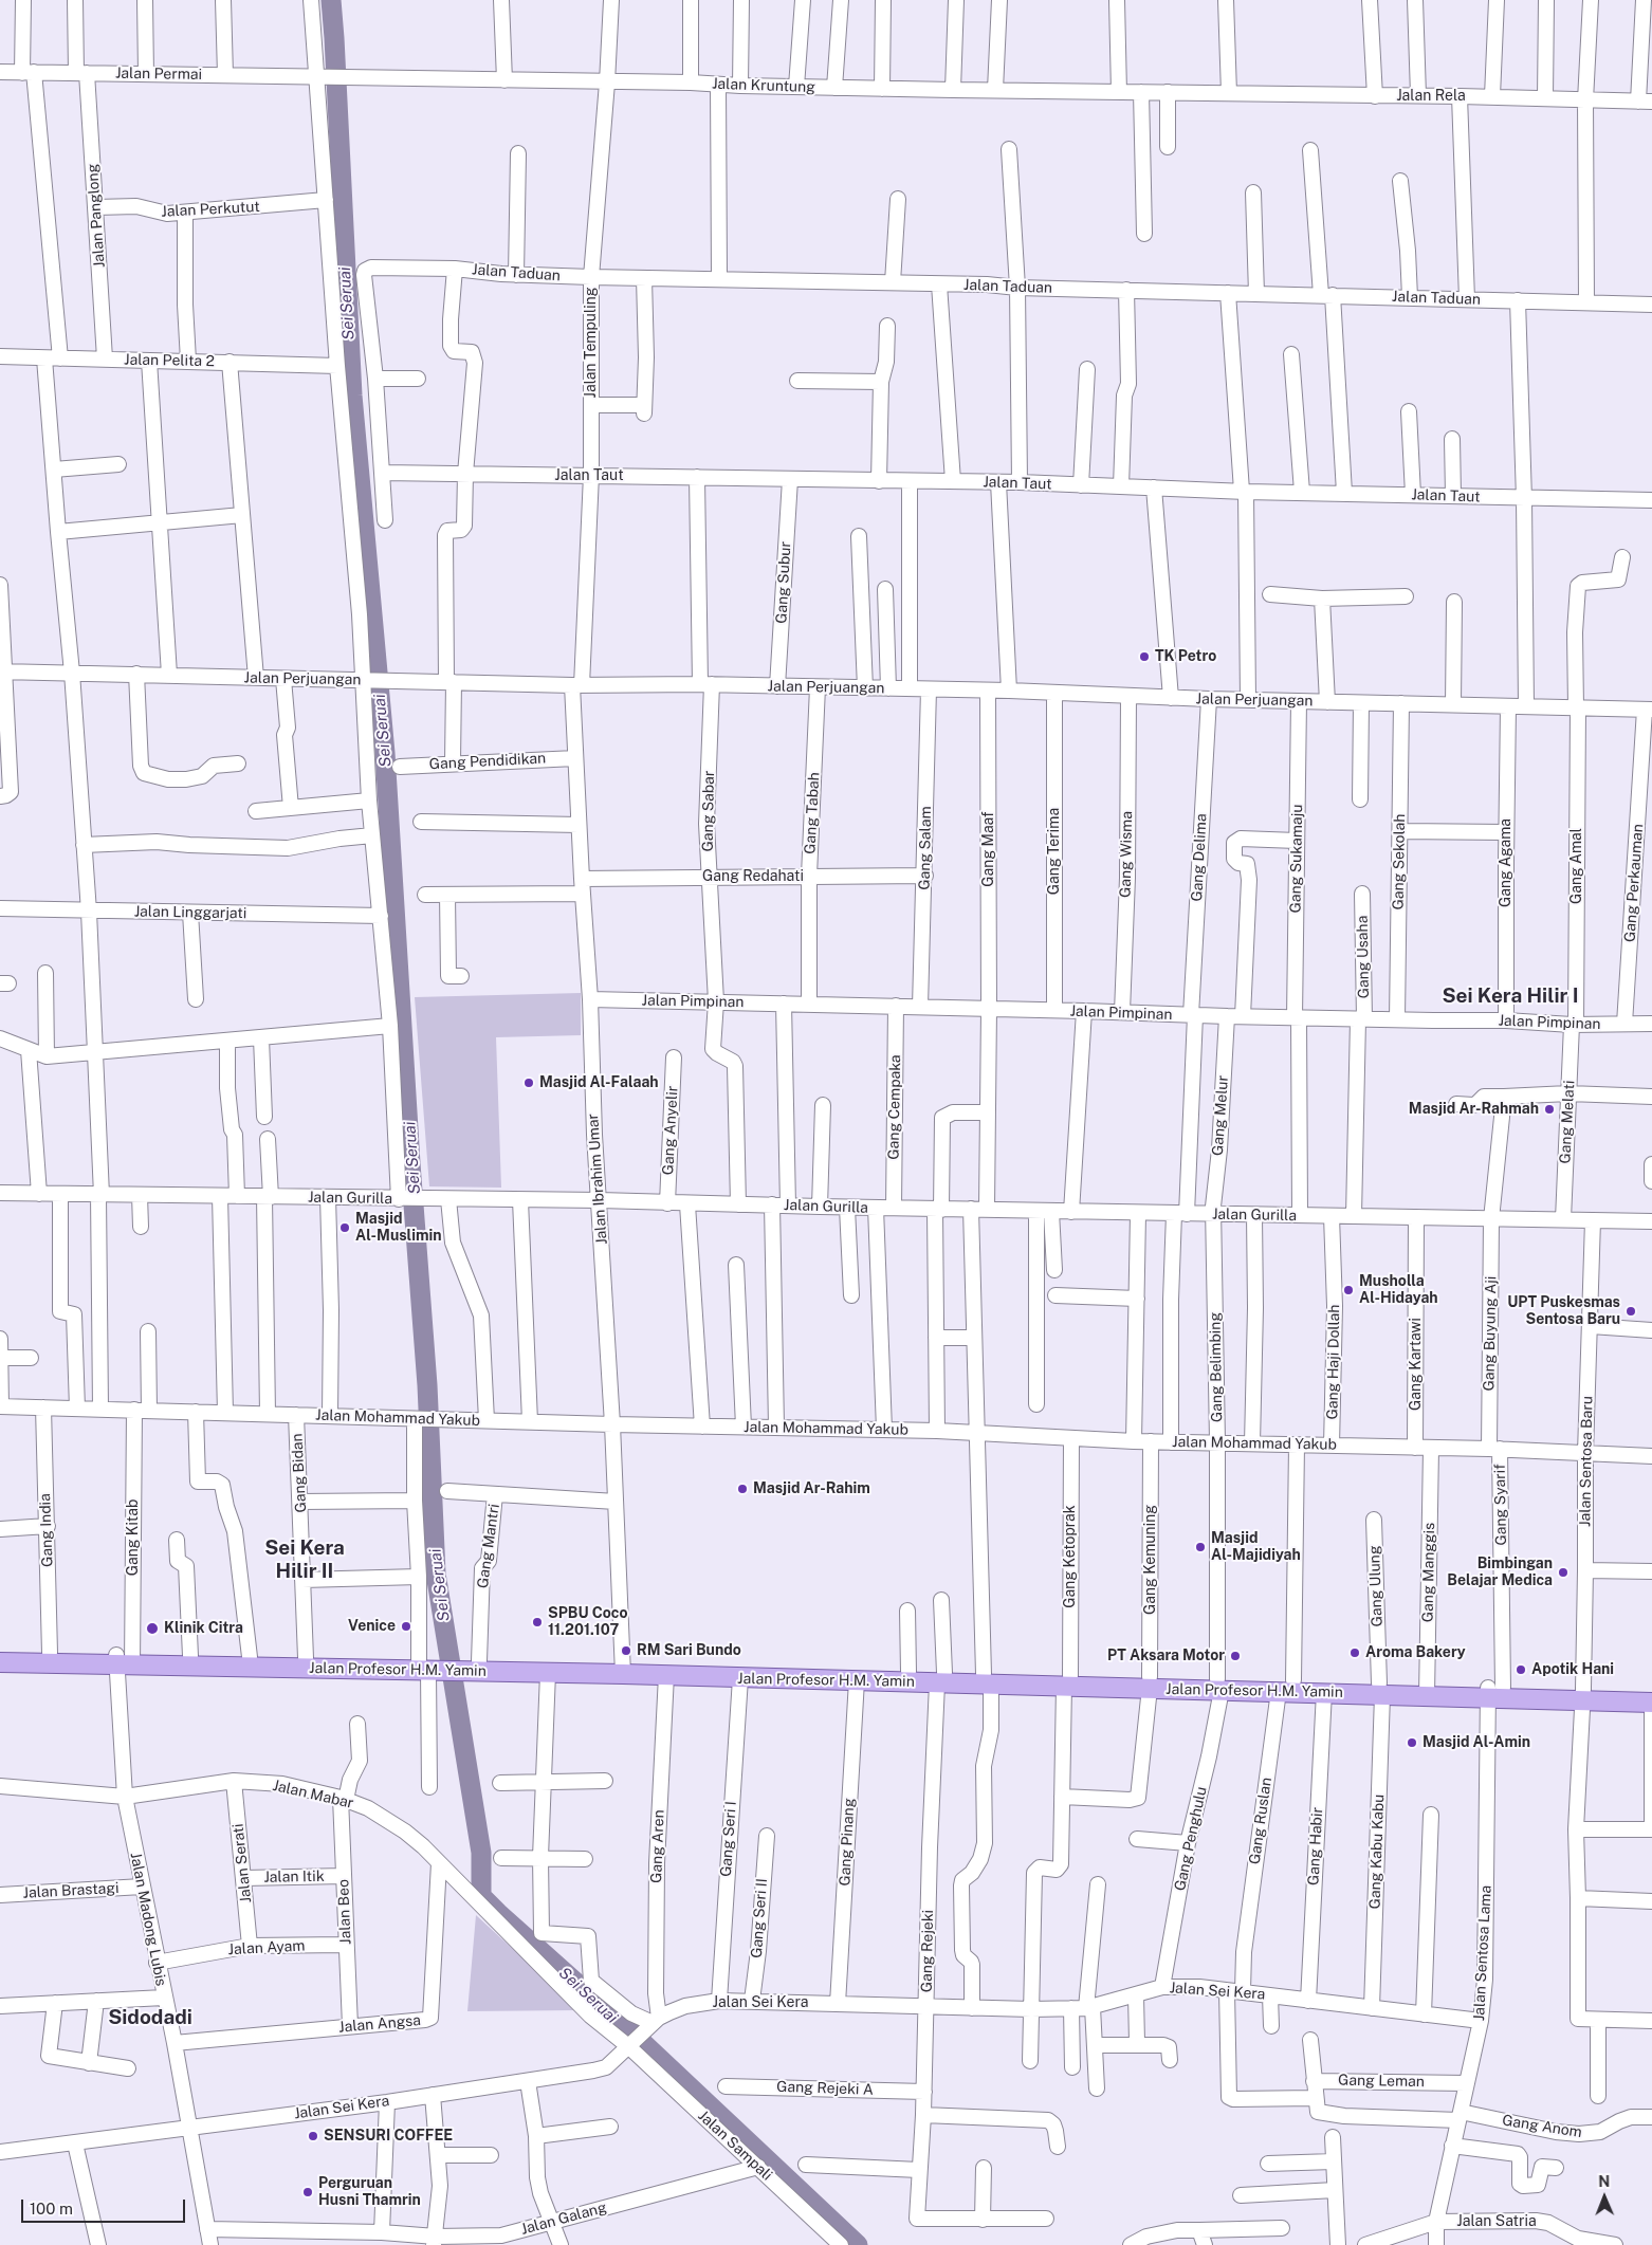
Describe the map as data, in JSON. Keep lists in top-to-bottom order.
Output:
{
  "streets": {
    "main road": ["Jalan Profesor H.M. Yamin"],
    "street": [
      "Jalan Permai",
      "Jalan Kruntung",
      "Jalan Rela",
      "Jalan Perkutut",
      "Jalan Panglong",
      "Jalan Taduan",
      "Jalan Tempuling",
      "Jalan Pelita 2",
      "Jalan Taut",
      "Gang Subur",
      "Jalan Perjuangan",
      "Gang Pendidikan",
      "Gang Sabar",
      "Gang Tabah",
      "Gang Salam",
      "Gang Maaf",
      "Gang Terima",
      "Gang Wisma",
      "Gang Delima",
      "Gang Sukamaju",
      "Gang Sekolah",
      "Gang Agama",
      "Gang Amal",
      "Gang Redahati",
      "Gang Perkauman",
      "Jalan Linggarjati",
      "Gang Usaha",
      "Jalan Pimpinan",
      "Gang Cempaka",
      "Gang Melur",
      "Gang Melati",
      "Gang Anyelir",
      "Jalan Ibrahim Umar",
      "Jalan Gurilla",
      "Gang Buyung Aji",
      "Gang Haji Dollah",
      "Gang Kartawi",
      "Gang Belimbing",
      "Jalan Mohammad Yakub",
      "Jalan Sentosa Baru",
      "Gang Bidan",
      "Gang Syarif",
      "Gang India",
      "Gang Kitab",
      "Gang Mantri",
      "Gang Ketoprak",
      "Gang Kemuning",
      "Gang Manggis",
      "Gang Ulung",
      "Jalan Mabar",
      "Gang Ruslan",
      "Gang Seri I",
      "Gang Penghulu",
      "Gang Pinang",
      "Gang Aren",
      "Gang Habir",
      "Gang Kabu Kabu",
      "Jalan Serati",
      "Jalan Itik",
      "Jalan Brastagi",
      "Jalan Beo",
      "Gang Seri II",
      "Jalan Madong Lubis",
      "Jalan Ayam",
      "Gang Rejeki",
      "Jalan Sentosa Lama",
      "Jalan Sei Kera",
      "Jalan Angsa",
      "Gang Leman",
      "Gang Rejeki A",
      "Gang Anom",
      "Jalan Sampali",
      "Jalan Galang",
      "Jalan Satria"
    ]
  },
  "crossings": [
    ["Jalan Permai", "Jalan Kruntung"],
    ["Jalan Permai", "Jalan Panglong"],
    ["Jalan Kruntung", "Jalan Rela"],
    ["Jalan Kruntung", "Jalan Tempuling"],
    ["Jalan Perkutut", "Jalan Panglong"],
    ["Jalan Panglong", "Jalan Pelita 2"],
    ["Jalan Taduan", "Jalan Tempuling"],
    ["Jalan Tempuling", "Jalan Taut"],
    ["Jalan Tempuling", "Jalan Perjuangan"],
    ["Jalan Tempuling", "Jalan Ibrahim Umar"],
    ["Jalan Taut", "Gang Subur"],
    ["Jalan Taut", "Gang Sabar"],
    ["Gang Subur", "Jalan Perjuangan"],
    ["Jalan Perjuangan", "Gang Sabar"],
    ["Jalan Perjuangan", "Gang Tabah"],
    ["Jalan Perjuangan", "Gang Salam"],
    ["Jalan Perjuangan", "Gang Maaf"],
    ["Jalan Perjuangan", "Gang Terima"],
    ["Jalan Perjuangan", "Gang Wisma"],
    ["Jalan Perjuangan", "Gang Delima"],
    ["Jalan Perjuangan", "Gang Sukamaju"],
    ["Jalan Perjuangan", "Gang Sekolah"],
    ["Jalan Perjuangan", "Gang Agama"],
    ["Jalan Perjuangan", "Gang Amal"],
    ["Jalan Perjuangan", "Gang Perkauman"],
    ["Jalan Perjuangan", "Jalan Ibrahim Umar"],
    ["Gang Pendidikan", "Jalan Ibrahim Umar"],
    ["Gang Sabar", "Gang Redahati"],
    ["Gang Sabar", "Jalan Pimpinan"],
    ["Gang Sabar", "Jalan Gurilla"],
    ["Gang Tabah", "Gang Redahati"],
    ["Gang Tabah", "Jalan Pimpinan"],
    ["Gang Salam", "Gang Redahati"],
    ["Gang Salam", "Jalan Pimpinan"],
    ["Gang Maaf", "Jalan Pimpinan"],
    ["Gang Maaf", "Jalan Gurilla"],
    ["Gang Terima", "Jalan Pimpinan"],
    ["Gang Wisma", "Jalan Pimpinan"],
    ["Gang Delima", "Jalan Pimpinan"],
    ["Gang Delima", "Jalan Gurilla"],
    ["Gang Delima", "Jalan Mohammad Yakub"],
    ["Gang Sukamaju", "Jalan Pimpinan"],
    ["Gang Sukamaju", "Jalan Gurilla"],
    ["Gang Sekolah", "Jalan Pimpinan"],
    ["Gang Agama", "Jalan Pimpinan"],
    ["Gang Amal", "Jalan Pimpinan"],
    ["Gang Amal", "Gang Melati"],
    ["Gang Redahati", "Jalan Ibrahim Umar"],
    ["Gang Perkauman", "Jalan Pimpinan"],
    ["Gang Usaha", "Jalan Pimpinan"],
    ["Gang Usaha", "Jalan Gurilla"],
    ["Jalan Pimpinan", "Gang Cempaka"],
    ["Jalan Pimpinan", "Gang Melur"],
    ["Jalan Pimpinan", "Gang Melati"],
    ["Jalan Pimpinan", "Jalan Ibrahim Umar"],
    ["Gang Cempaka", "Jalan Gurilla"],
    ["Gang Melur", "Jalan Gurilla"],
    ["Gang Melur", "Gang Belimbing"],
    ["Gang Melati", "Jalan Gurilla"],
    ["Gang Anyelir", "Jalan Gurilla"],
    ["Jalan Ibrahim Umar", "Jalan Gurilla"],
    ["Jalan Ibrahim Umar", "Jalan Mohammad Yakub"],
    ["Jalan Ibrahim Umar", "Jalan Profesor H.M. Yamin"],
    ["Jalan Gurilla", "Gang Buyung Aji"],
    ["Jalan Gurilla", "Gang Haji Dollah"],
    ["Jalan Gurilla", "Gang Kartawi"],
    ["Jalan Gurilla", "Gang Belimbing"],
    ["Jalan Gurilla", "Jalan Sentosa Baru"],
    ["Gang Buyung Aji", "Jalan Mohammad Yakub"],
    ["Gang Buyung Aji", "Gang Syarif"],
    ["Gang Haji Dollah", "Jalan Mohammad Yakub"],
    ["Gang Kartawi", "Jalan Mohammad Yakub"],
    ["Gang Belimbing", "Jalan Mohammad Yakub"],
    ["Gang Belimbing", "Jalan Profesor H.M. Yamin"],
    ["Gang Belimbing", "Gang Penghulu"],
    ["Jalan Mohammad Yakub", "Jalan Sentosa Baru"],
    ["Jalan Mohammad Yakub", "Gang Bidan"],
    ["Jalan Mohammad Yakub", "Gang Syarif"],
    ["Jalan Mohammad Yakub", "Gang India"],
    ["Jalan Mohammad Yakub", "Gang Kitab"],
    ["Jalan Mohammad Yakub", "Gang Ketoprak"],
    ["Jalan Mohammad Yakub", "Gang Kemuning"],
    ["Jalan Mohammad Yakub", "Gang Manggis"],
    ["Jalan Mohammad Yakub", "Gang Ruslan"],
    ["Jalan Sentosa Baru", "Jalan Profesor H.M. Yamin"],
    ["Gang Bidan", "Jalan Profesor H.M. Yamin"],
    ["Gang Syarif", "Jalan Profesor H.M. Yamin"],
    ["Gang Syarif", "Jalan Sentosa Lama"],
    ["Gang India", "Jalan Profesor H.M. Yamin"],
    ["Gang Kitab", "Jalan Profesor H.M. Yamin"],
    ["Gang Kitab", "Jalan Madong Lubis"],
    ["Gang Mantri", "Jalan Profesor H.M. Yamin"],
    ["Gang Ketoprak", "Gang Kemuning"],
    ["Gang Ketoprak", "Jalan Profesor H.M. Yamin"],
    ["Gang Ketoprak", "Jalan Sei Kera"],
    ["Gang Kemuning", "Jalan Profesor H.M. Yamin"],
    ["Gang Manggis", "Jalan Profesor H.M. Yamin"],
    ["Gang Ulung", "Jalan Profesor H.M. Yamin"],
    ["Gang Ulung", "Gang Kabu Kabu"],
    ["Jalan Profesor H.M. Yamin", "Gang Ruslan"],
    ["Jalan Profesor H.M. Yamin", "Gang Seri I"],
    ["Jalan Profesor H.M. Yamin", "Gang Penghulu"],
    ["Jalan Profesor H.M. Yamin", "Gang Pinang"],
    ["Jalan Profesor H.M. Yamin", "Gang Aren"],
    ["Jalan Profesor H.M. Yamin", "Gang Habir"],
    ["Jalan Profesor H.M. Yamin", "Gang Kabu Kabu"],
    ["Jalan Profesor H.M. Yamin", "Jalan Madong Lubis"],
    ["Jalan Profesor H.M. Yamin", "Gang Rejeki"],
    ["Jalan Profesor H.M. Yamin", "Jalan Sentosa Lama"],
    ["Jalan Mabar", "Jalan Serati"],
    ["Jalan Mabar", "Jalan Beo"],
    ["Jalan Mabar", "Jalan Madong Lubis"],
    ["Jalan Mabar", "Jalan Sei Kera"],
    ["Jalan Mabar", "Jalan Angsa"],
    ["Jalan Mabar", "Jalan Sampali"],
    ["Gang Ruslan", "Jalan Sei Kera"],
    ["Gang Seri I", "Jalan Sei Kera"],
    ["Gang Penghulu", "Jalan Sei Kera"],
    ["Gang Pinang", "Jalan Sei Kera"],
    ["Gang Aren", "Jalan Sei Kera"],
    ["Gang Habir", "Jalan Sei Kera"],
    ["Gang Kabu Kabu", "Jalan Sei Kera"],
    ["Jalan Serati", "Jalan Itik"],
    ["Jalan Serati", "Jalan Ayam"],
    ["Jalan Itik", "Jalan Beo"],
    ["Jalan Brastagi", "Jalan Madong Lubis"],
    ["Jalan Beo", "Jalan Ayam"],
    ["Jalan Beo", "Jalan Angsa"],
    ["Gang Seri II", "Jalan Sei Kera"],
    ["Jalan Madong Lubis", "Jalan Ayam"],
    ["Jalan Madong Lubis", "Jalan Sei Kera"],
    ["Jalan Madong Lubis", "Jalan Angsa"],
    ["Jalan Madong Lubis", "Jalan Galang"],
    ["Gang Rejeki", "Jalan Sei Kera"],
    ["Gang Rejeki", "Gang Rejeki A"],
    ["Jalan Sentosa Lama", "Jalan Sei Kera"],
    ["Jalan Sentosa Lama", "Gang Leman"],
    ["Jalan Sentosa Lama", "Gang Anom"],
    ["Jalan Sentosa Lama", "Jalan Satria"],
    ["Jalan Sei Kera", "Jalan Sampali"],
    ["Jalan Sampali", "Jalan Galang"]
  ],
  "districts": ["Sei Kera Hilir I", "Sei Kera Hilir II", "Sidodadi"],
  "water": ["Sei Seruai"],
  "places": [
    "TK Petro",
    "Masjid Al-Falaah",
    "Masjid Ar-Rahmah",
    "Masjid Al-Muslimin",
    "Musholla Al-Hidayah",
    "UPT Puskesmas Sentosa Baru",
    "Masjid Ar-Rahim",
    "Masjid Al-Majidiyah",
    "Bimbingan Belajar Medica",
    "SPBU Coco 11.201.107",
    "Venice",
    "Klinik Citra",
    "RM Sari Bundo",
    "Aroma Bakery",
    "PT Aksara Motor",
    "Apotik Hani",
    "Masjid Al-Amin",
    "SENSURI COFFEE",
    "Perguruan Husni Thamrin"
  ],
  "scale_bar": "100 m",
  "north": "top"
}
